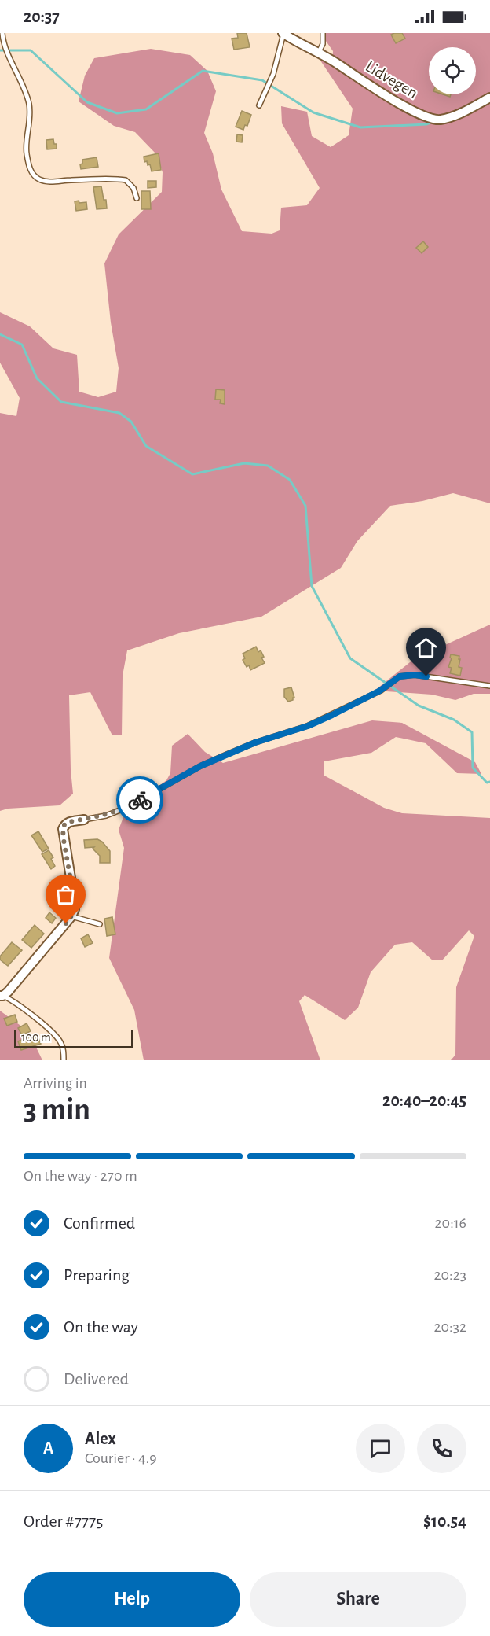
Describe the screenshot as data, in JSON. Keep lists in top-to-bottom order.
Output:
{
  "streets": {
    "street": ["Lidvegen"]
  },
  "scale_bar": "100 m",
  "page": {
    "status": "20:37",
    "scale": "100 m",
    "heading": ["3 min", "Arriving in", "20:40–20:45"],
    "panel": [
      "Alex",
      "Courier · 4.9",
      "Order #7775",
      "$10.54"
    ],
    "bar": "On the way · 270 m",
    "list": [
      ["Confirmed", "20:16"],
      ["Preparing", "20:23"],
      ["On the way", "20:32"],
      "Delivered"
    ],
    "round": "A",
    "buttons": ["Help", "Share"]
  }
}
